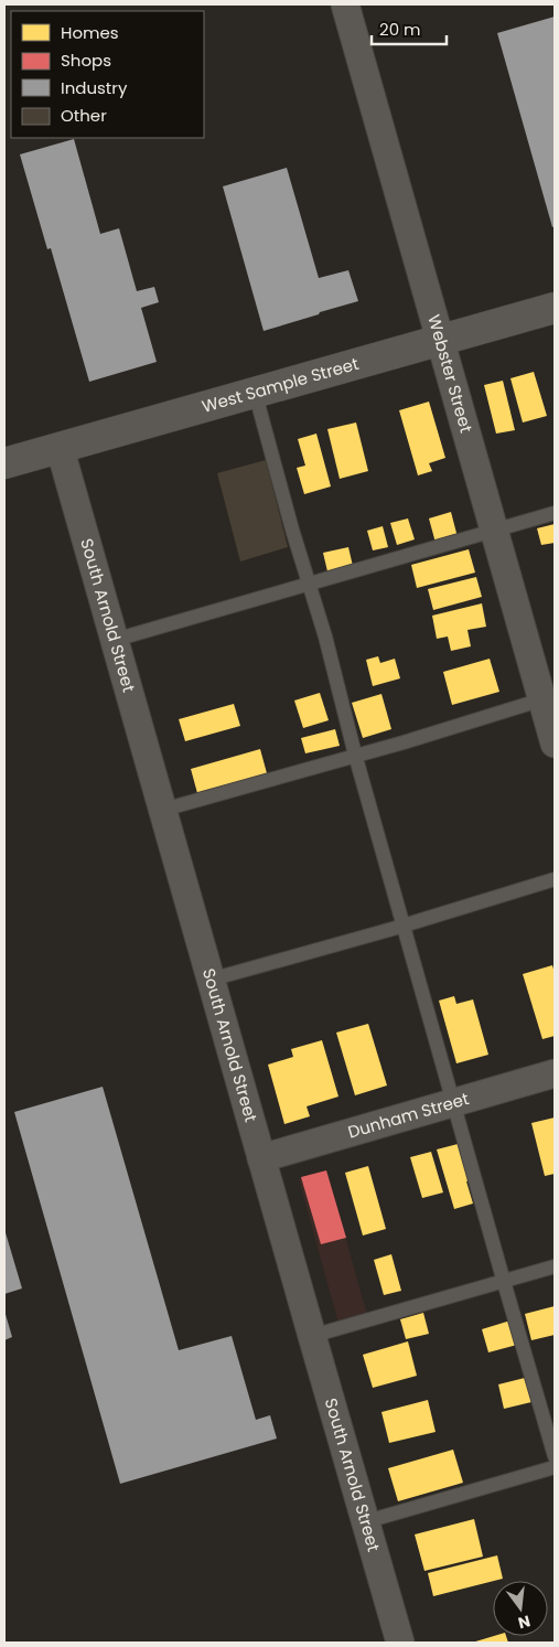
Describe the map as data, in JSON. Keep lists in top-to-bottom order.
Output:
{
  "streets": {
    "main road": ["West Sample Street"],
    "street": ["Webster Street", "South Arnold Street", "Dunham Street"]
  },
  "crossings": [
    ["Webster Street", "West Sample Street"],
    ["West Sample Street", "South Arnold Street"],
    ["South Arnold Street", "Dunham Street"]
  ],
  "legend": [
    "Homes",
    "Shops",
    "Industry",
    "Other"
  ],
  "scale_bar": "20 m",
  "north": "bottom"
}
